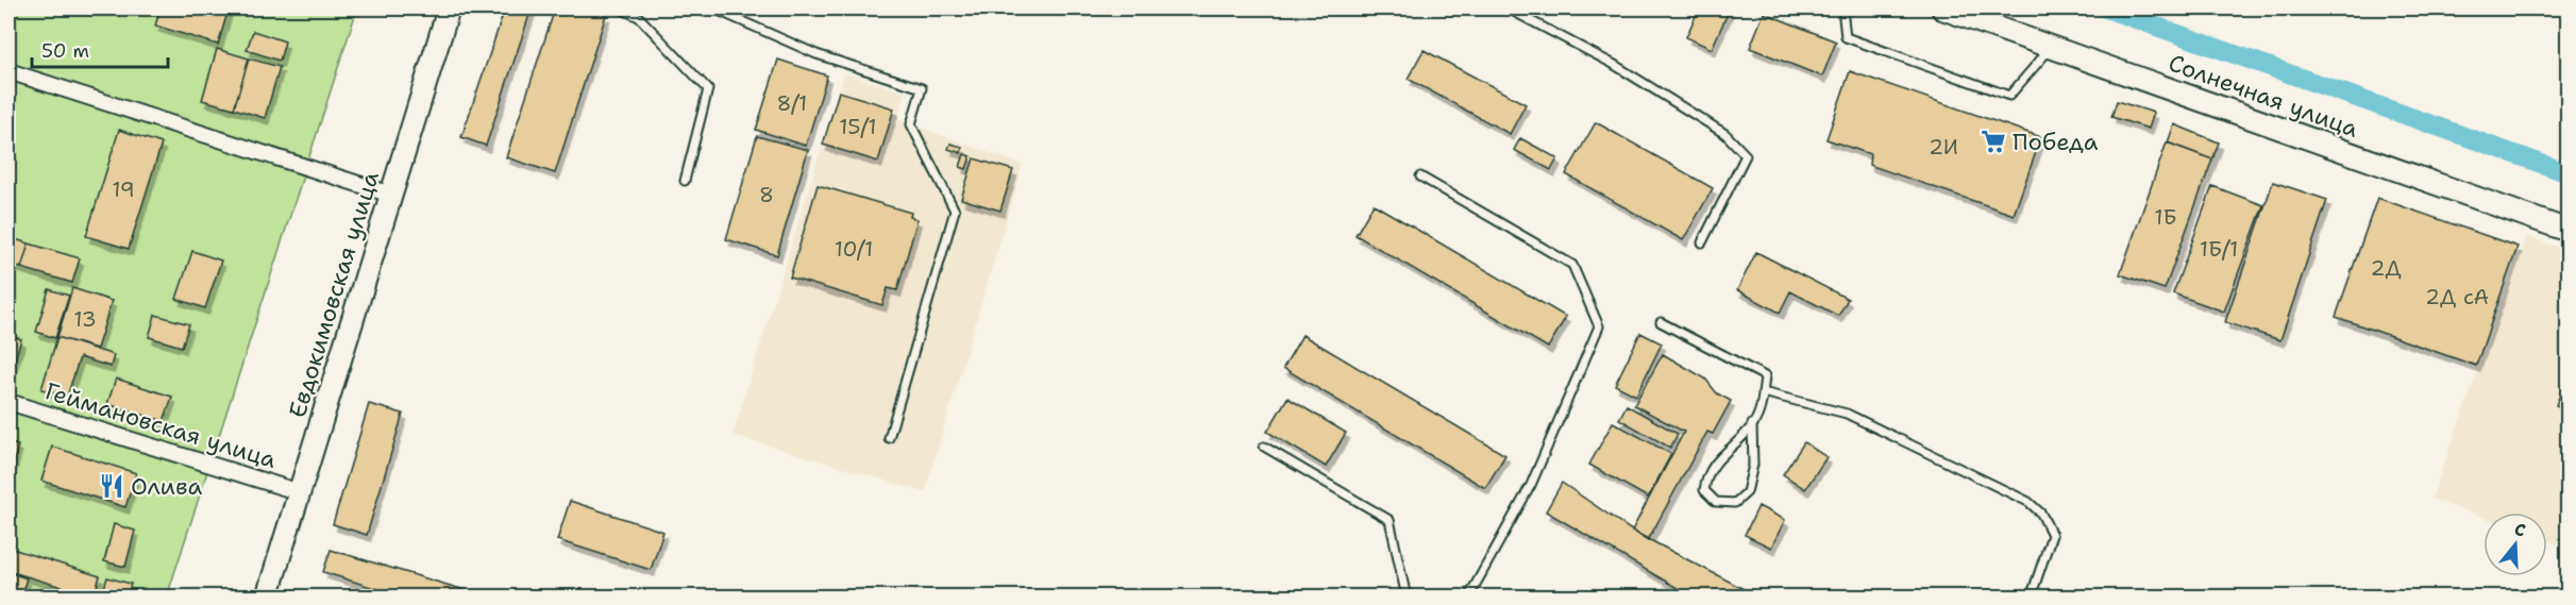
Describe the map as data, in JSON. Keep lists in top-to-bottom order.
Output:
{
  "streets": {
    "main road": ["Солнечная улица", "Евдокимовская улица"],
    "street": ["Геймановская улица"]
  },
  "crossings": [
    ["Евдокимовская улица", "Геймановская улица"]
  ],
  "places": {
    "supermarket": ["Победа"],
    "restaurant": ["Олива"]
  },
  "house_numbers": [
    "8/1",
    "15/1",
    "2И",
    "19",
    "8",
    "1Б",
    "10/1",
    "1Б/1",
    "2Д",
    "2Д сА",
    "13"
  ],
  "scale_bar": "50 m",
  "north": "top"
}
